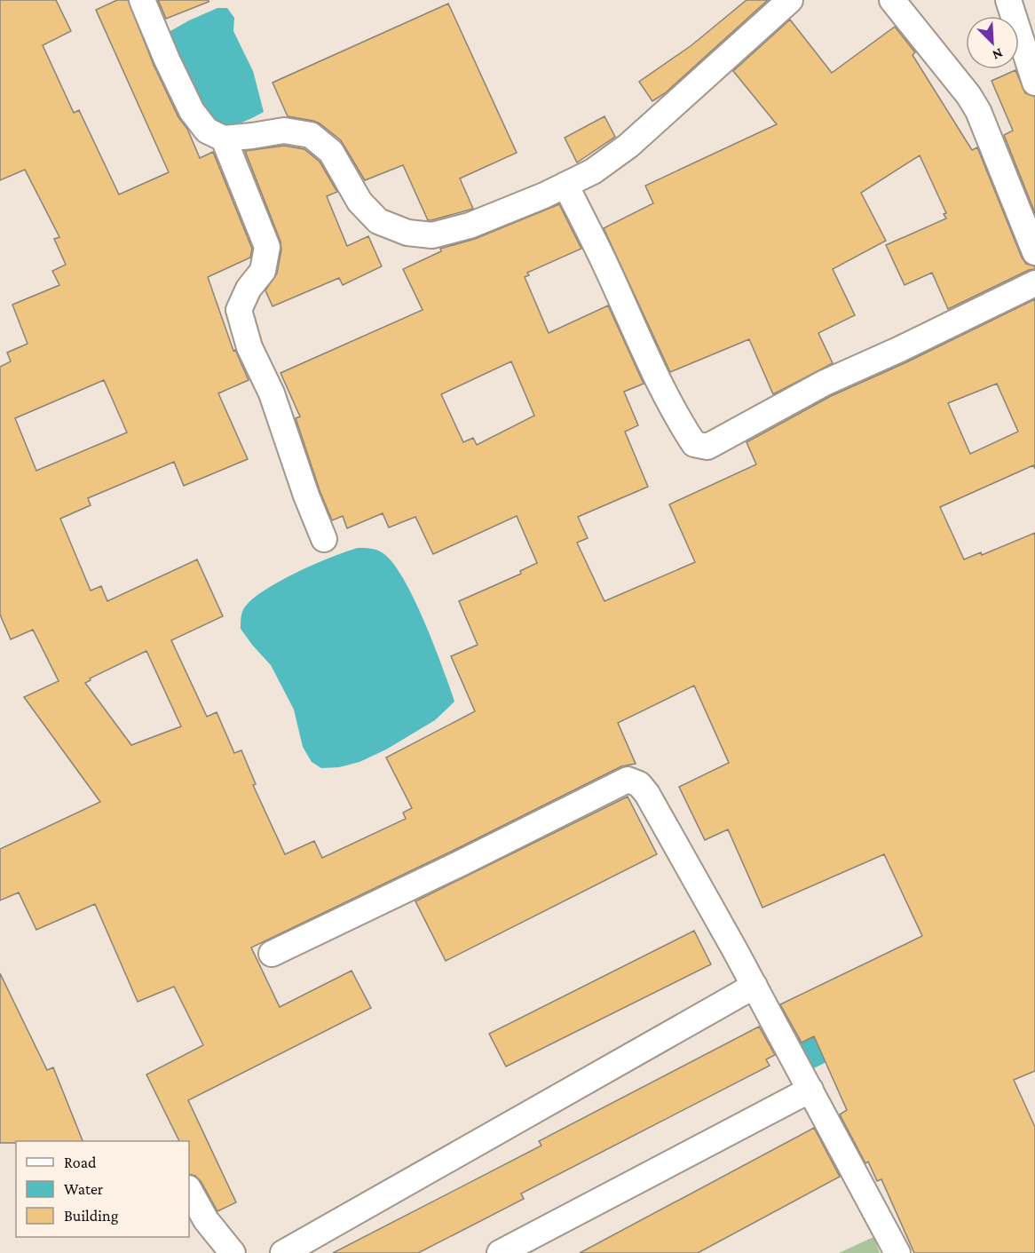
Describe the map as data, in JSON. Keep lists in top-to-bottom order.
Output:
{
  "legend": ["Road", "Water", "Building"],
  "north": "bottom right"
}
